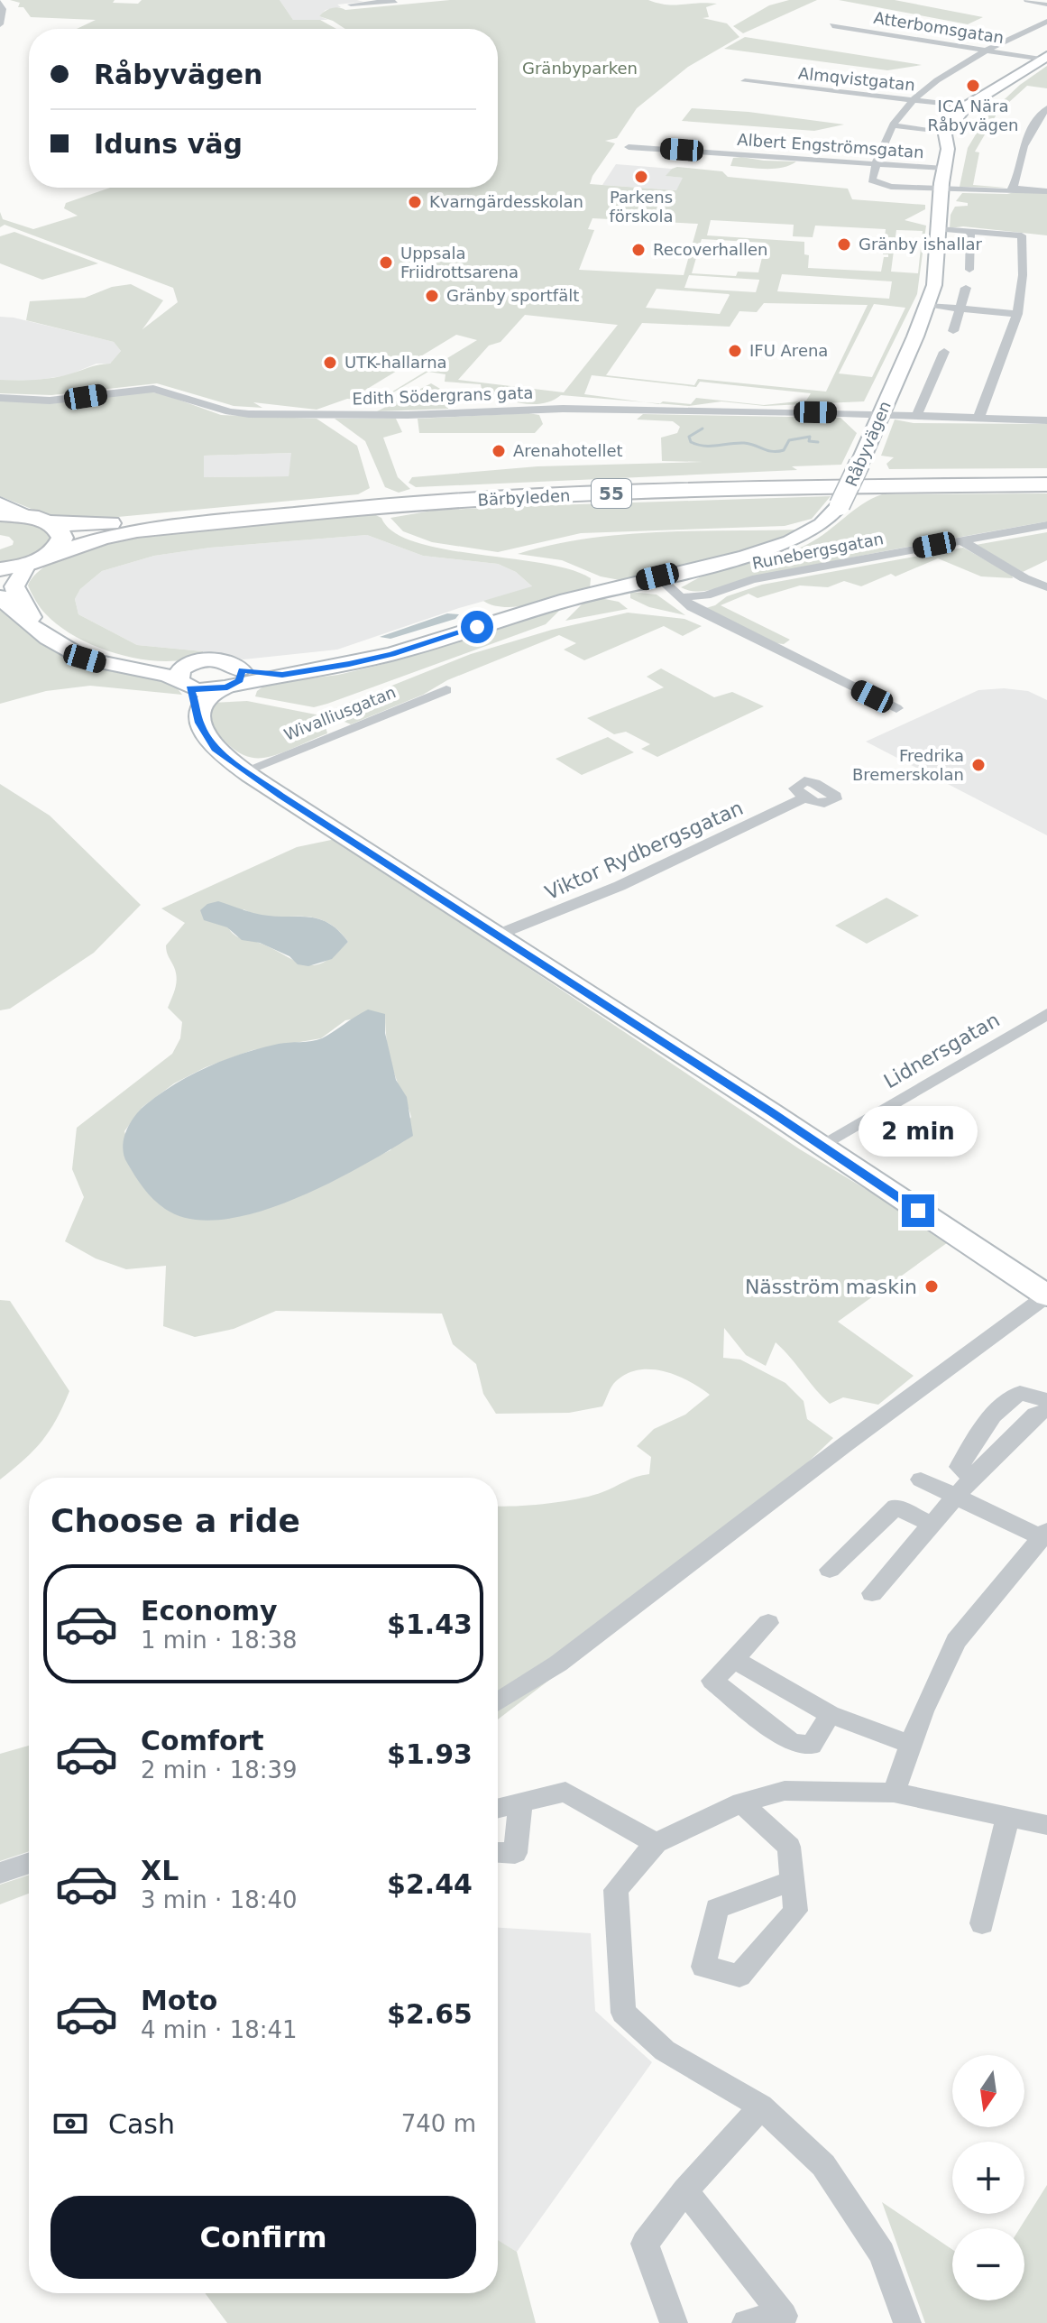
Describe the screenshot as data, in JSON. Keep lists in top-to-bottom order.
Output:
{
  "streets": {
    "main road": ["Råbyvägen", "55", "Bärbyleden"],
    "street": [
      "Atterbomsgatan",
      "Almqvistgatan",
      "Albert Engströmsgatan",
      "Edith Södergrans gata",
      "Runebergsgatan",
      "Wivalliusgatan",
      "Viktor Rydbergsgatan",
      "Lidnersgatan"
    ]
  },
  "crossings": [
    ["Atterbomsgatan", "Råbyvägen"],
    ["Almqvistgatan", "Råbyvägen"],
    ["Albert Engströmsgatan", "Råbyvägen"],
    ["Edith Södergrans gata", "Råbyvägen"]
  ],
  "parks": ["Gränbyparken"],
  "places": [
    "ICA Nära Råbyvägen",
    "Parkens förskola",
    "Kvarngärdesskolan",
    "Gränby ishallar",
    "Recoverhallen",
    "Uppsala Friidrottsarena",
    "Gränby sportfält",
    "IFU Arena",
    "UTK-hallarna",
    "Arenahotellet",
    "Fredrika Bremerskolan",
    "Näsström maskin"
  ],
  "north": "bottom",
  "page": {
    "banner": ["Råbyvägen", "Iduns väg"],
    "bubble": "2 min",
    "heading": "Choose a ride",
    "list": [
      {
        "name": "Economy",
        "note": "1 min · 18:38",
        "value": "$1.43"
      },
      {
        "name": "Comfort",
        "note": "2 min · 18:39",
        "value": "$1.93"
      },
      {
        "name": "XL",
        "note": "3 min · 18:40",
        "value": "$2.44"
      },
      {
        "name": "Moto",
        "note": "4 min · 18:41",
        "value": "$2.65"
      }
    ],
    "map_buttons": ["+", "−"],
    "pay": ["Cash", "740 m"],
    "buttons": "Confirm"
  }
}
